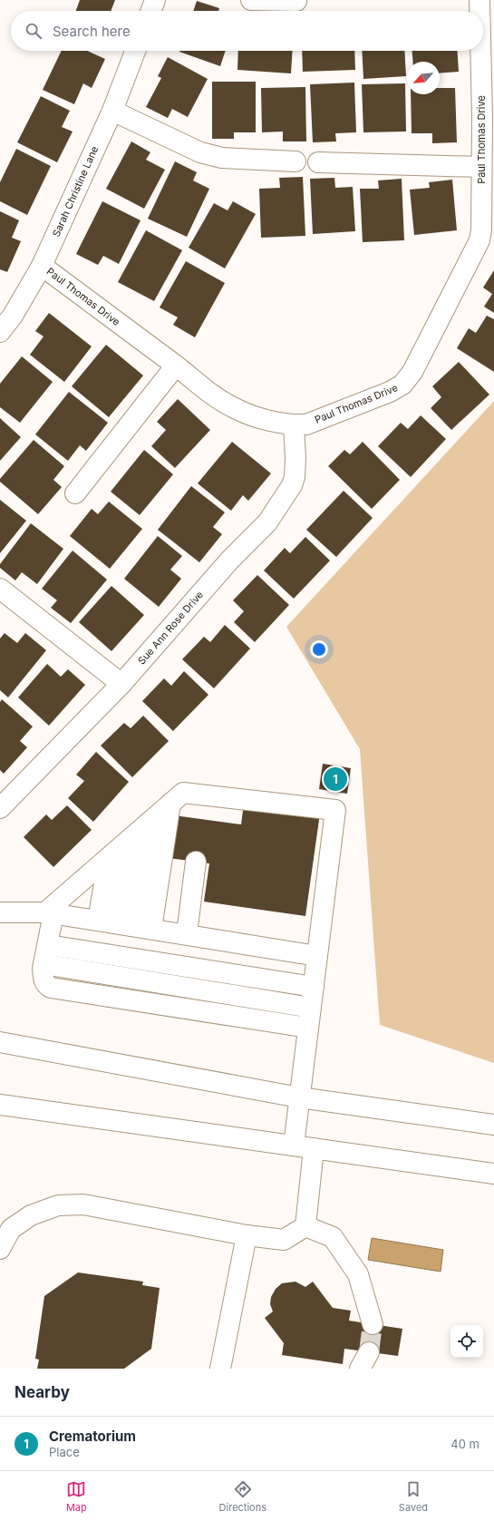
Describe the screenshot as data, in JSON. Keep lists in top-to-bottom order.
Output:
{
  "streets": {
    "street": ["Paul Thomas Drive", "Sarah Christine Lane", "Sue Ann Rose Drive"]
  },
  "crossings": [
    ["Paul Thomas Drive", "Sarah Christine Lane"],
    ["Paul Thomas Drive", "Sue Ann Rose Drive"]
  ],
  "north": "bottom left",
  "page": {
    "search": "Search here",
    "pins": "1",
    "heading": "Nearby",
    "list": [
      {
        "mark": "1",
        "name": "Crematorium",
        "note": "Place",
        "value": "40 m"
      }
    ],
    "nav": ["Map", "Directions", "Saved"]
  }
}
